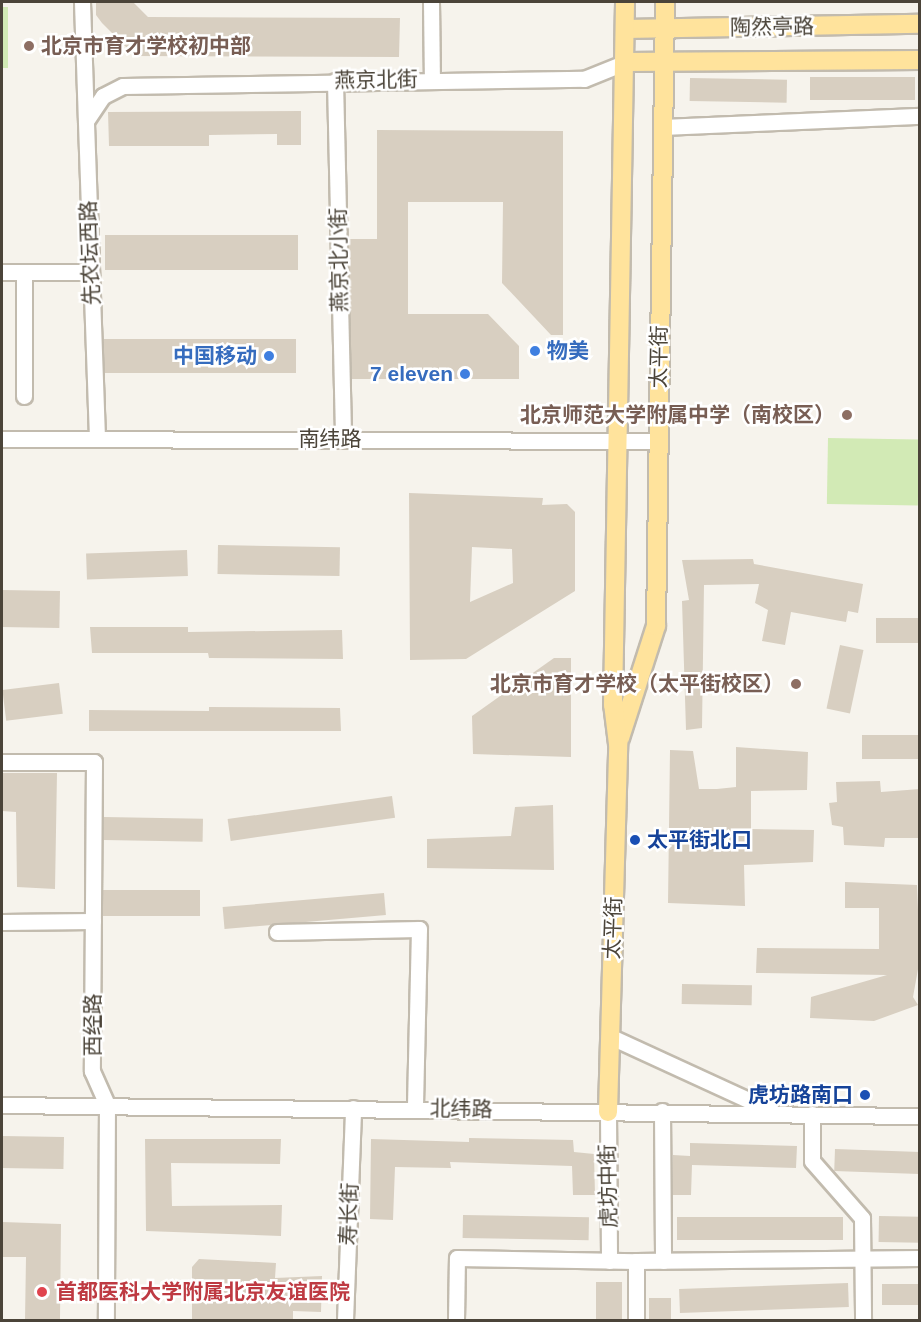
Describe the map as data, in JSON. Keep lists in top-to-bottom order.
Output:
{
  "streets": {
    "main road": ["陶然亭路", "太平街"],
    "street": [
      "燕京北街",
      "先农坛西路",
      "燕京北小街",
      "南纬路",
      "西经路",
      "北纬路",
      "虎坊中街",
      "寿长街"
    ]
  },
  "crossings": [
    ["陶然亭路", "燕京北街"],
    ["陶然亭路", "太平街"],
    ["燕京北街", "先农坛西路"],
    ["燕京北街", "燕京北小街"],
    ["燕京北街", "太平街"],
    ["先农坛西路", "南纬路"],
    ["燕京北小街", "南纬路"],
    ["太平街", "南纬路"],
    ["太平街", "北纬路"],
    ["太平街", "虎坊中街"],
    ["西经路", "北纬路"],
    ["北纬路", "虎坊中街"],
    ["北纬路", "寿长街"]
  ],
  "places": [
    "北京市育才学校初中部",
    "物美",
    "中国移动",
    "7 eleven",
    "北京师范大学附属中学（南校区）",
    "北京市育才学校（太平街校区）",
    "太平街北口",
    "虎坊路南口",
    "首都医科大学附属北京友谊医院"
  ]
}
